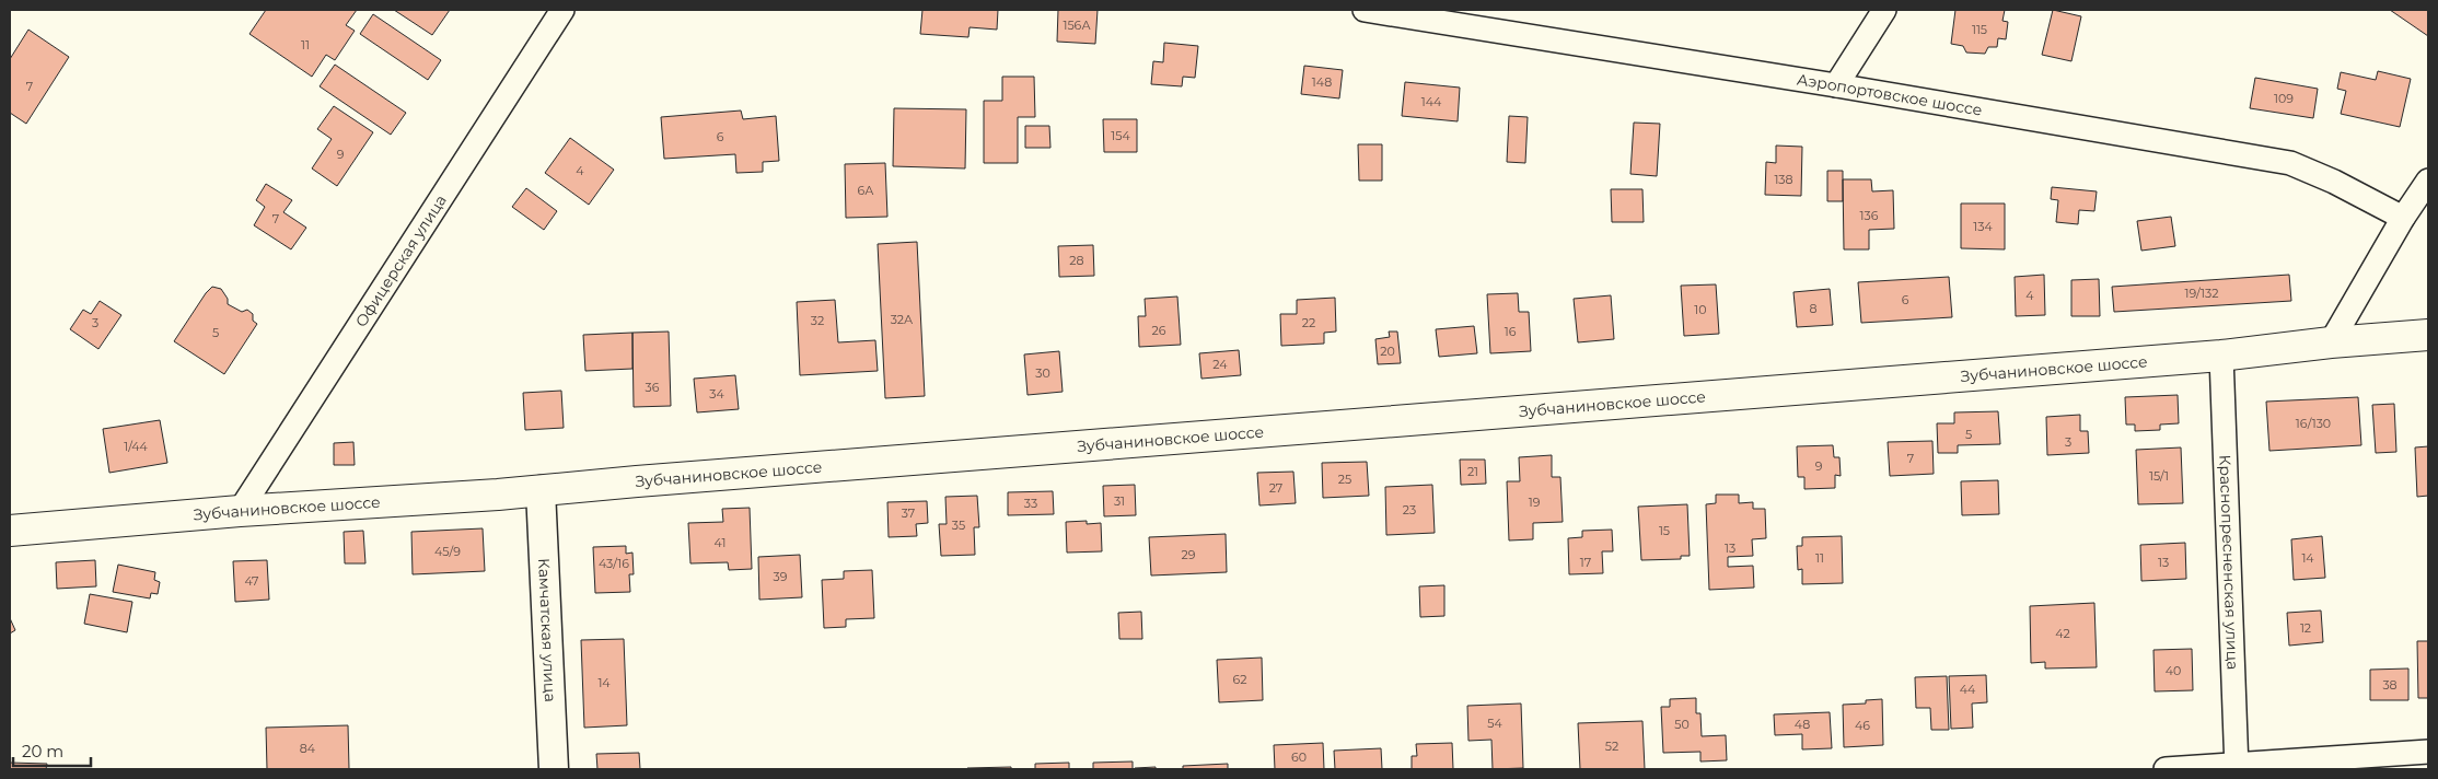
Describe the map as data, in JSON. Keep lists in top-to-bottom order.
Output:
{
  "streets": {
    "main road": ["Зубчаниновское шоссе"],
    "street": [
      "Аэропортовское шоссе",
      "Офицерская улица",
      "Краснопресненская улица",
      "Камчатская улица"
    ]
  },
  "crossings": [
    ["Офицерская улица", "Зубчаниновское шоссе"],
    ["Зубчаниновское шоссе", "Краснопресненская улица"],
    ["Зубчаниновское шоссе", "Камчатская улица"]
  ],
  "house_numbers": [
    "156А",
    "115",
    "11",
    "148",
    "7",
    "109",
    "144",
    "154",
    "6",
    "9",
    "4",
    "138",
    "6А",
    "136",
    "7",
    "134",
    "28",
    "19/132",
    "4",
    "6",
    "8",
    "10",
    "32А",
    "32",
    "3",
    "22",
    "26",
    "16",
    "5",
    "20",
    "24",
    "30",
    "36",
    "34",
    "16/130",
    "5",
    "3",
    "1/44",
    "7",
    "9",
    "21",
    "15/1",
    "25",
    "27",
    "31",
    "19",
    "33",
    "23",
    "37",
    "35",
    "15",
    "41",
    "13",
    "45/9",
    "29",
    "11",
    "14",
    "17",
    "13",
    "43/16",
    "39",
    "47",
    "12",
    "42",
    "40",
    "62",
    "14",
    "38",
    "44",
    "54",
    "50",
    "48",
    "46",
    "52",
    "84",
    "60"
  ],
  "scale_bar": "20 m"
}
